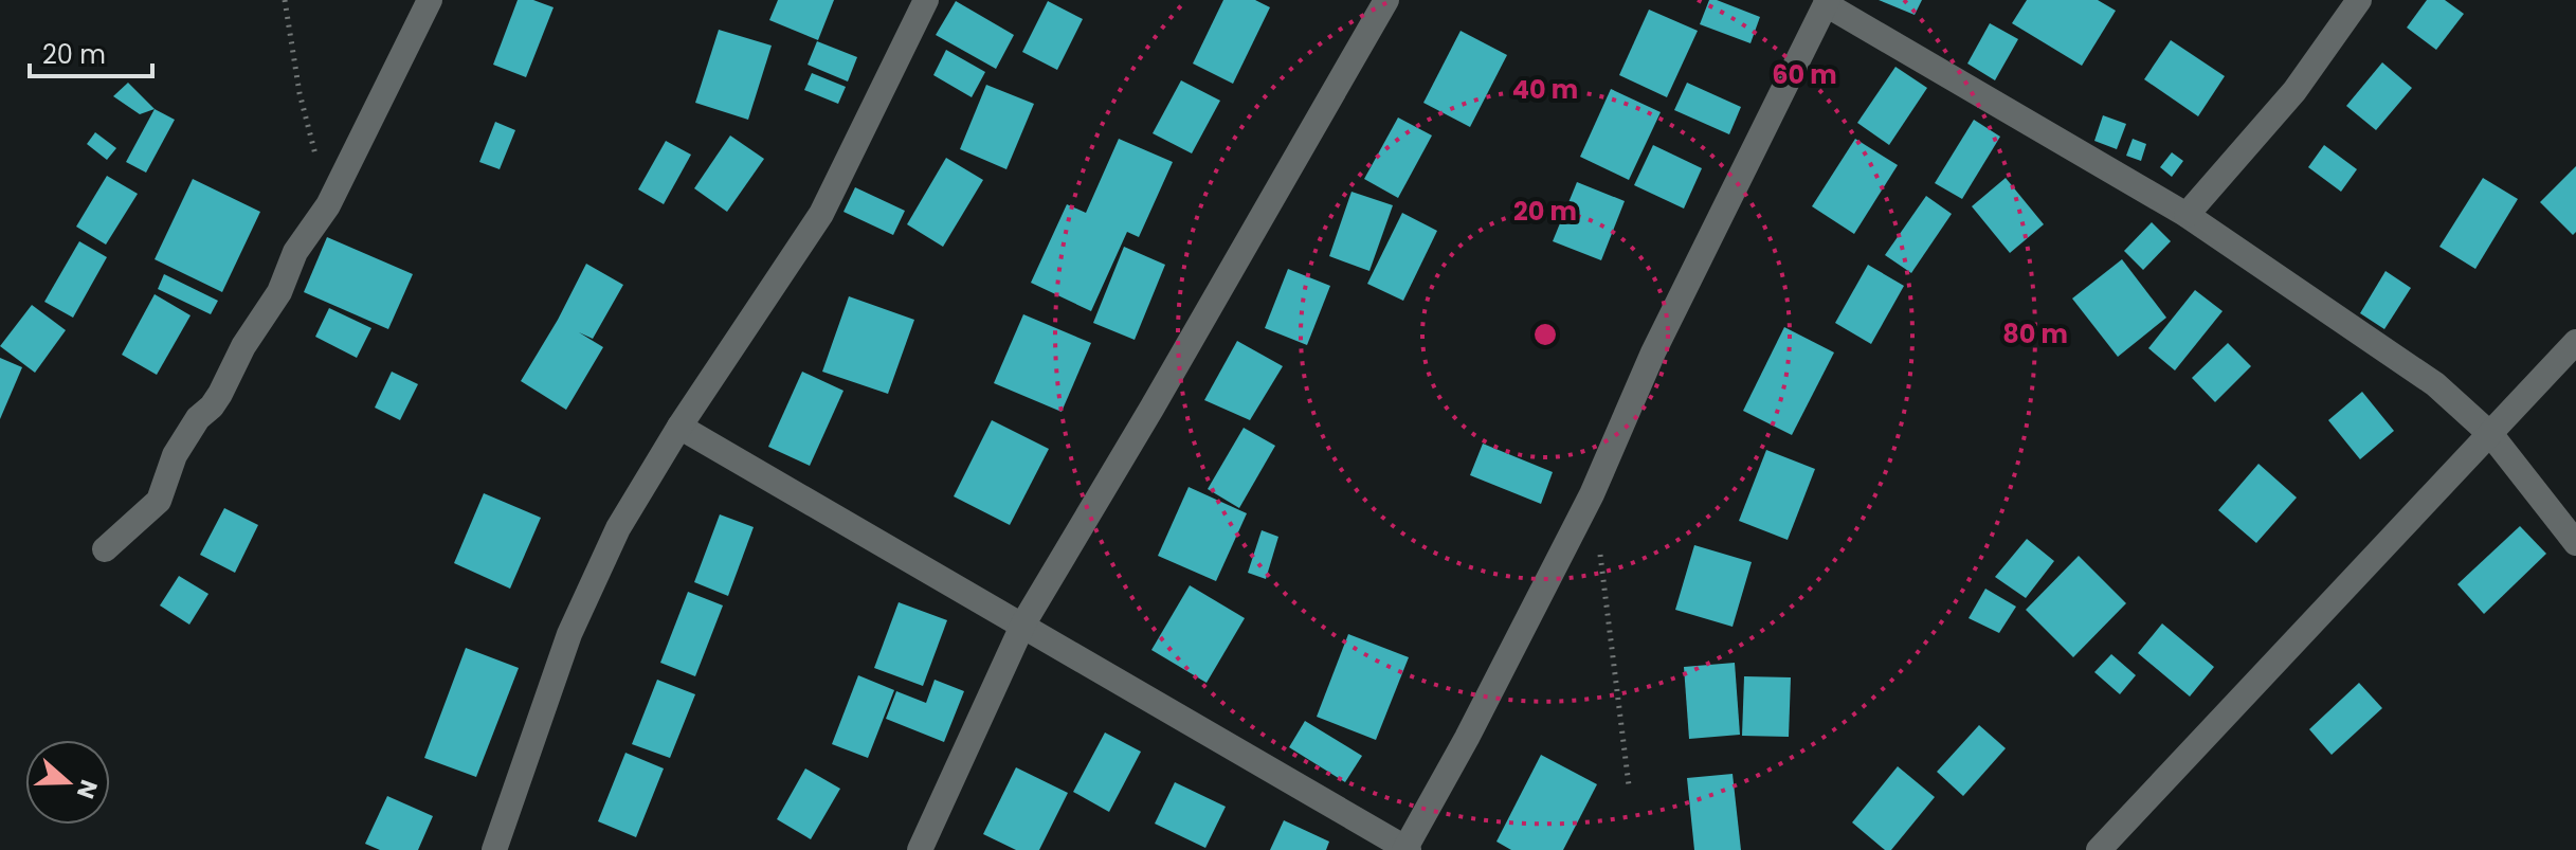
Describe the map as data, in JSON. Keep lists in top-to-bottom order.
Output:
{
  "scale_bar": "20 m",
  "north": "right",
  "rings": [
    "60 m",
    "40 m",
    "20 m",
    "80 m"
  ]
}
